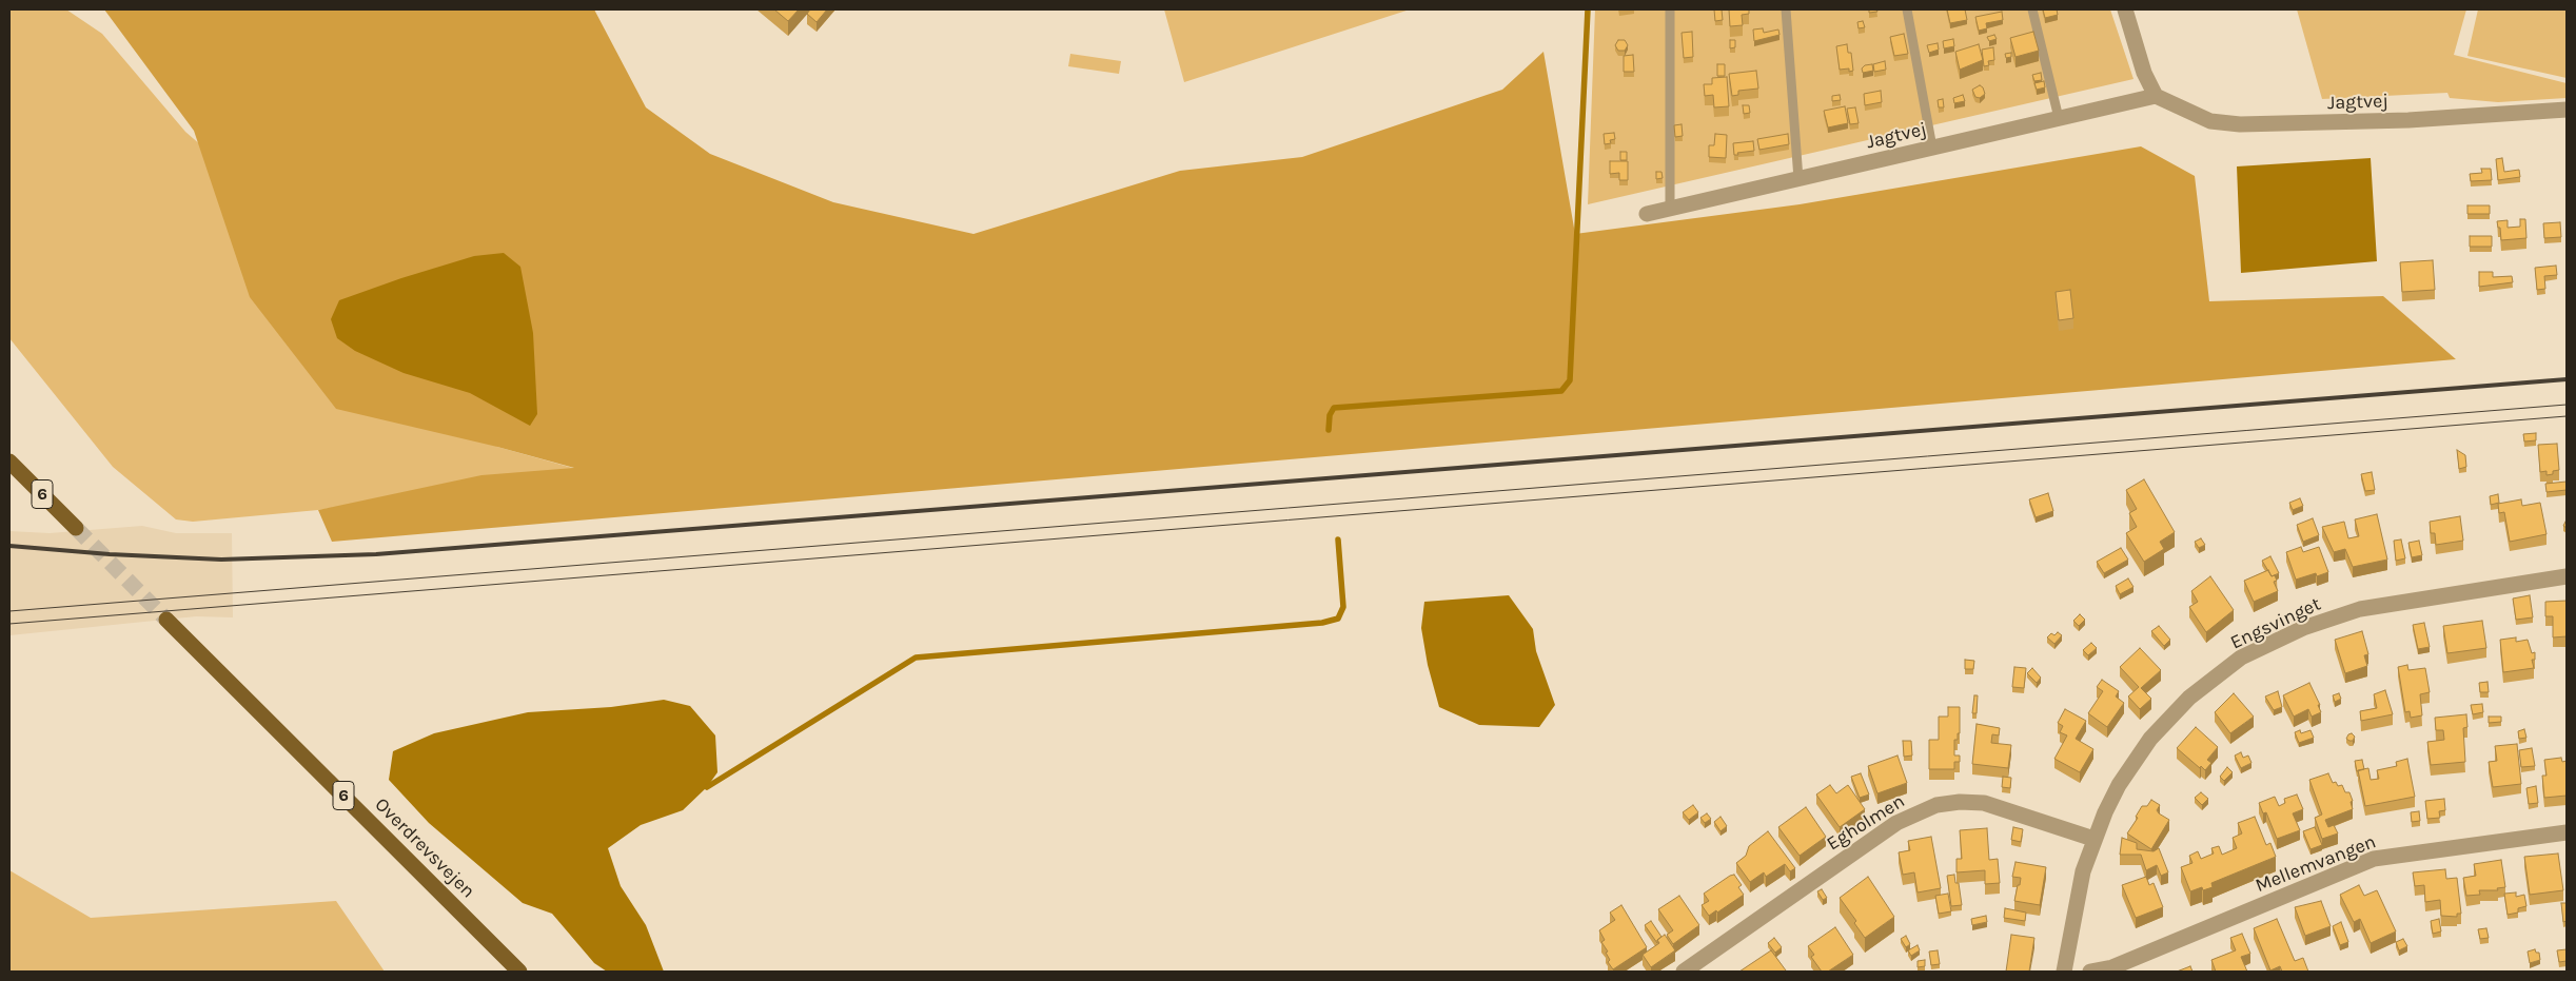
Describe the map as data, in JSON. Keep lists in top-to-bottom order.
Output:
{
  "streets": {
    "main road": ["6", "Overdrevsvejen"],
    "street": [
      "Jagtvej",
      "Engsvinget",
      "Egholmen",
      "Mellemvangen"
    ]
  },
  "crossings": [
    ["Engsvinget", "Egholmen"]
  ]
}
